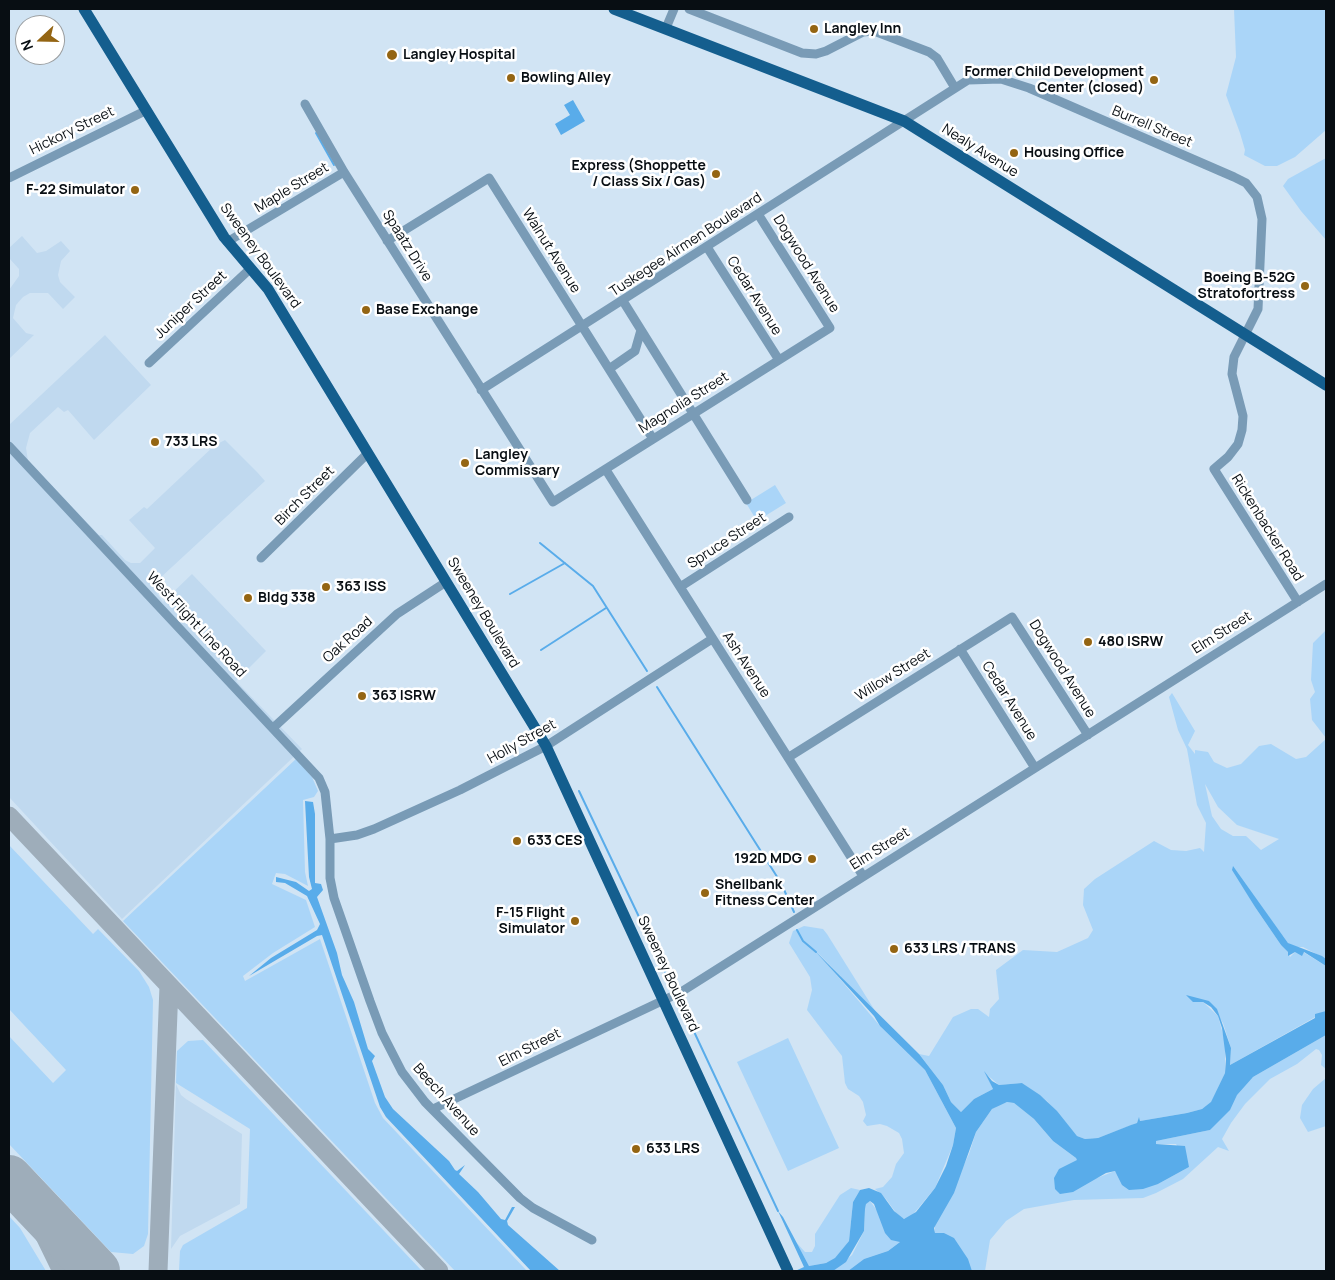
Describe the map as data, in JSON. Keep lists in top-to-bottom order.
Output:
{
  "streets": {
    "main road": ["Nealy Avenue", "Sweeney Boulevard"],
    "street": [
      "Burrell Street",
      "Hickory Street",
      "Maple Street",
      "Tuskegee Airmen Boulevard",
      "Spaatz Drive",
      "Walnut Avenue",
      "Dogwood Avenue",
      "Cedar Avenue",
      "Juniper Street",
      "Magnolia Street",
      "Birch Street",
      "Rickenbacker Road",
      "Spruce Street",
      "West Flight Line Road",
      "Elm Street",
      "Oak Road",
      "Ash Avenue",
      "Willow Street",
      "Holly Street",
      "Beech Avenue"
    ]
  },
  "crossings": [
    ["Burrell Street", "Nealy Avenue"],
    ["Burrell Street", "Tuskegee Airmen Boulevard"],
    ["Burrell Street", "Rickenbacker Road"],
    ["Hickory Street", "Sweeney Boulevard"],
    ["Nealy Avenue", "Tuskegee Airmen Boulevard"],
    ["Nealy Avenue", "Rickenbacker Road"],
    ["Maple Street", "Spaatz Drive"],
    ["Maple Street", "Sweeney Boulevard"],
    ["Tuskegee Airmen Boulevard", "Spaatz Drive"],
    ["Tuskegee Airmen Boulevard", "Walnut Avenue"],
    ["Tuskegee Airmen Boulevard", "Dogwood Avenue"],
    ["Tuskegee Airmen Boulevard", "Cedar Avenue"],
    ["Spaatz Drive", "Walnut Avenue"],
    ["Spaatz Drive", "Magnolia Street"],
    ["Walnut Avenue", "Magnolia Street"],
    ["Sweeney Boulevard", "Juniper Street"],
    ["Sweeney Boulevard", "Birch Street"],
    ["Sweeney Boulevard", "Elm Street"],
    ["Sweeney Boulevard", "Oak Road"],
    ["Sweeney Boulevard", "Holly Street"],
    ["Dogwood Avenue", "Magnolia Street"],
    ["Dogwood Avenue", "Elm Street"],
    ["Dogwood Avenue", "Willow Street"],
    ["Cedar Avenue", "Magnolia Street"],
    ["Cedar Avenue", "Elm Street"],
    ["Cedar Avenue", "Willow Street"],
    ["Magnolia Street", "Ash Avenue"],
    ["Rickenbacker Road", "Elm Street"],
    ["Spruce Street", "Ash Avenue"],
    ["West Flight Line Road", "Oak Road"],
    ["West Flight Line Road", "Holly Street"],
    ["West Flight Line Road", "Beech Avenue"],
    ["Elm Street", "Ash Avenue"],
    ["Elm Street", "Beech Avenue"],
    ["Ash Avenue", "Willow Street"],
    ["Ash Avenue", "Holly Street"],
    ["Holly Street", "Beech Avenue"]
  ],
  "places": [
    "Langley Inn",
    "Langley Hospital",
    "Bowling Alley",
    "Former Child Development Center (closed)",
    "Housing Office",
    "Express (Shoppette / Class Six / Gas)",
    "F-22 Simulator",
    "Boeing B-52G Stratofortress",
    "Base Exchange",
    "733 LRS",
    "Langley Commissary",
    "363 ISS",
    "Bldg 338",
    "480 ISRW",
    "363 ISRW",
    "633 CES",
    "192D MDG",
    "Shellbank Fitness Center",
    "F-15 Flight Simulator",
    "633 LRS / TRANS",
    "633 LRS"
  ],
  "north": "left"
}
